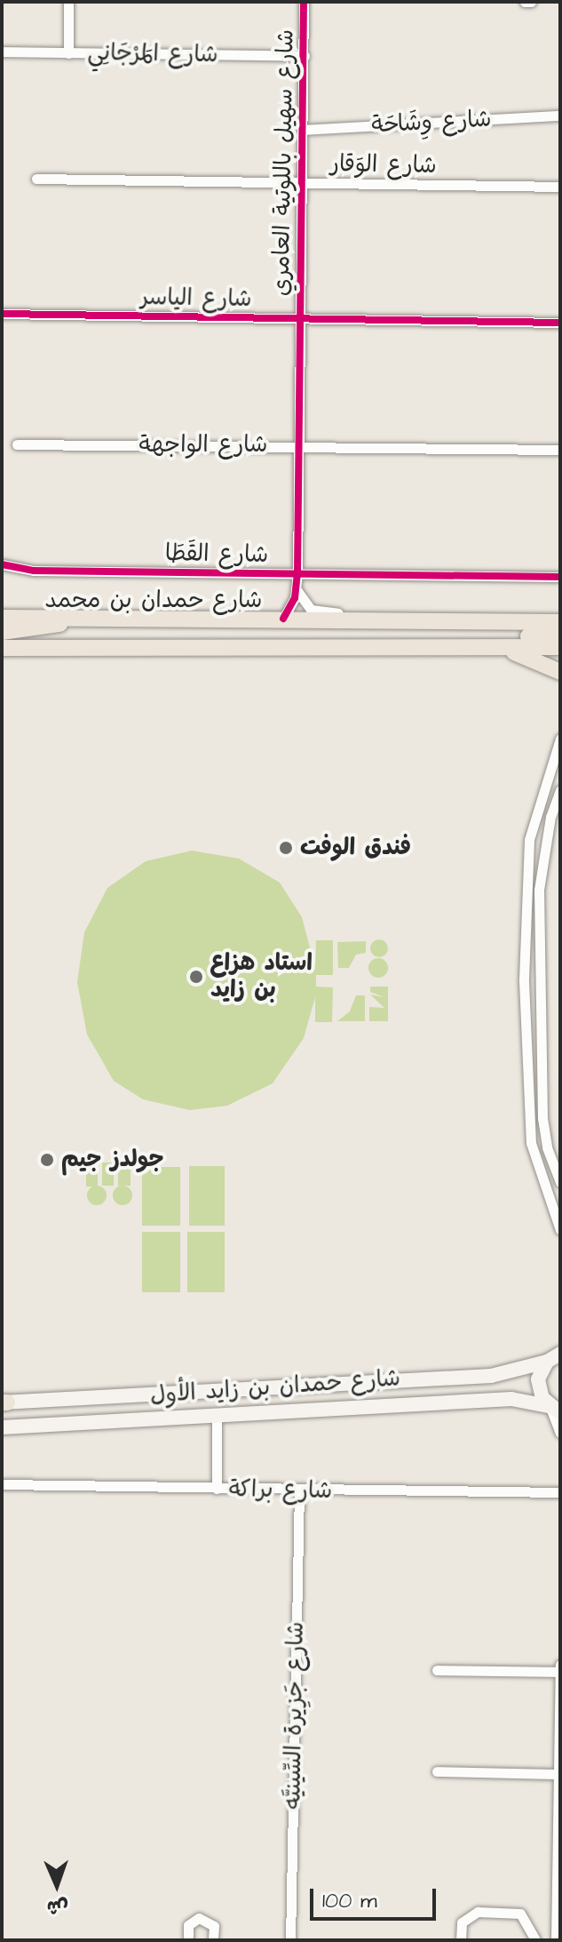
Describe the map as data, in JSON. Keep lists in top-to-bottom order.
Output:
{
  "streets": {
    "main road": ["شارع حمدان بن محمد", "شارع حمدان بن زايد الأول"],
    "street": [
      "شارع المَرْجَانِي",
      "شارع وِشَاحَة",
      "شارع سهيل باللوتية العامري",
      "شارع الوَقار",
      "شارع الياسر",
      "شارع الواجهة",
      "شارع القَطَا",
      "شارع براكة",
      "شارع جَزِيرة السِّينيَّه"
    ]
  },
  "crossings": [
    ["شارع المَرْجَانِي", "شارع سهيل باللوتية العامري"],
    ["شارع وِشَاحَة", "شارع سهيل باللوتية العامري"],
    ["شارع سهيل باللوتية العامري", "شارع الوَقار"],
    ["شارع سهيل باللوتية العامري", "شارع الياسر"],
    ["شارع سهيل باللوتية العامري", "شارع الواجهة"],
    ["شارع سهيل باللوتية العامري", "شارع القَطَا"],
    ["شارع سهيل باللوتية العامري", "شارع حمدان بن محمد"],
    ["شارع براكة", "شارع جَزِيرة السِّينيَّه"]
  ],
  "places": ["فندق الوفت", "استاد هزاع بن زايد", "جولدز جيم"],
  "scale_bar": "100 m",
  "north": "bottom"
}
